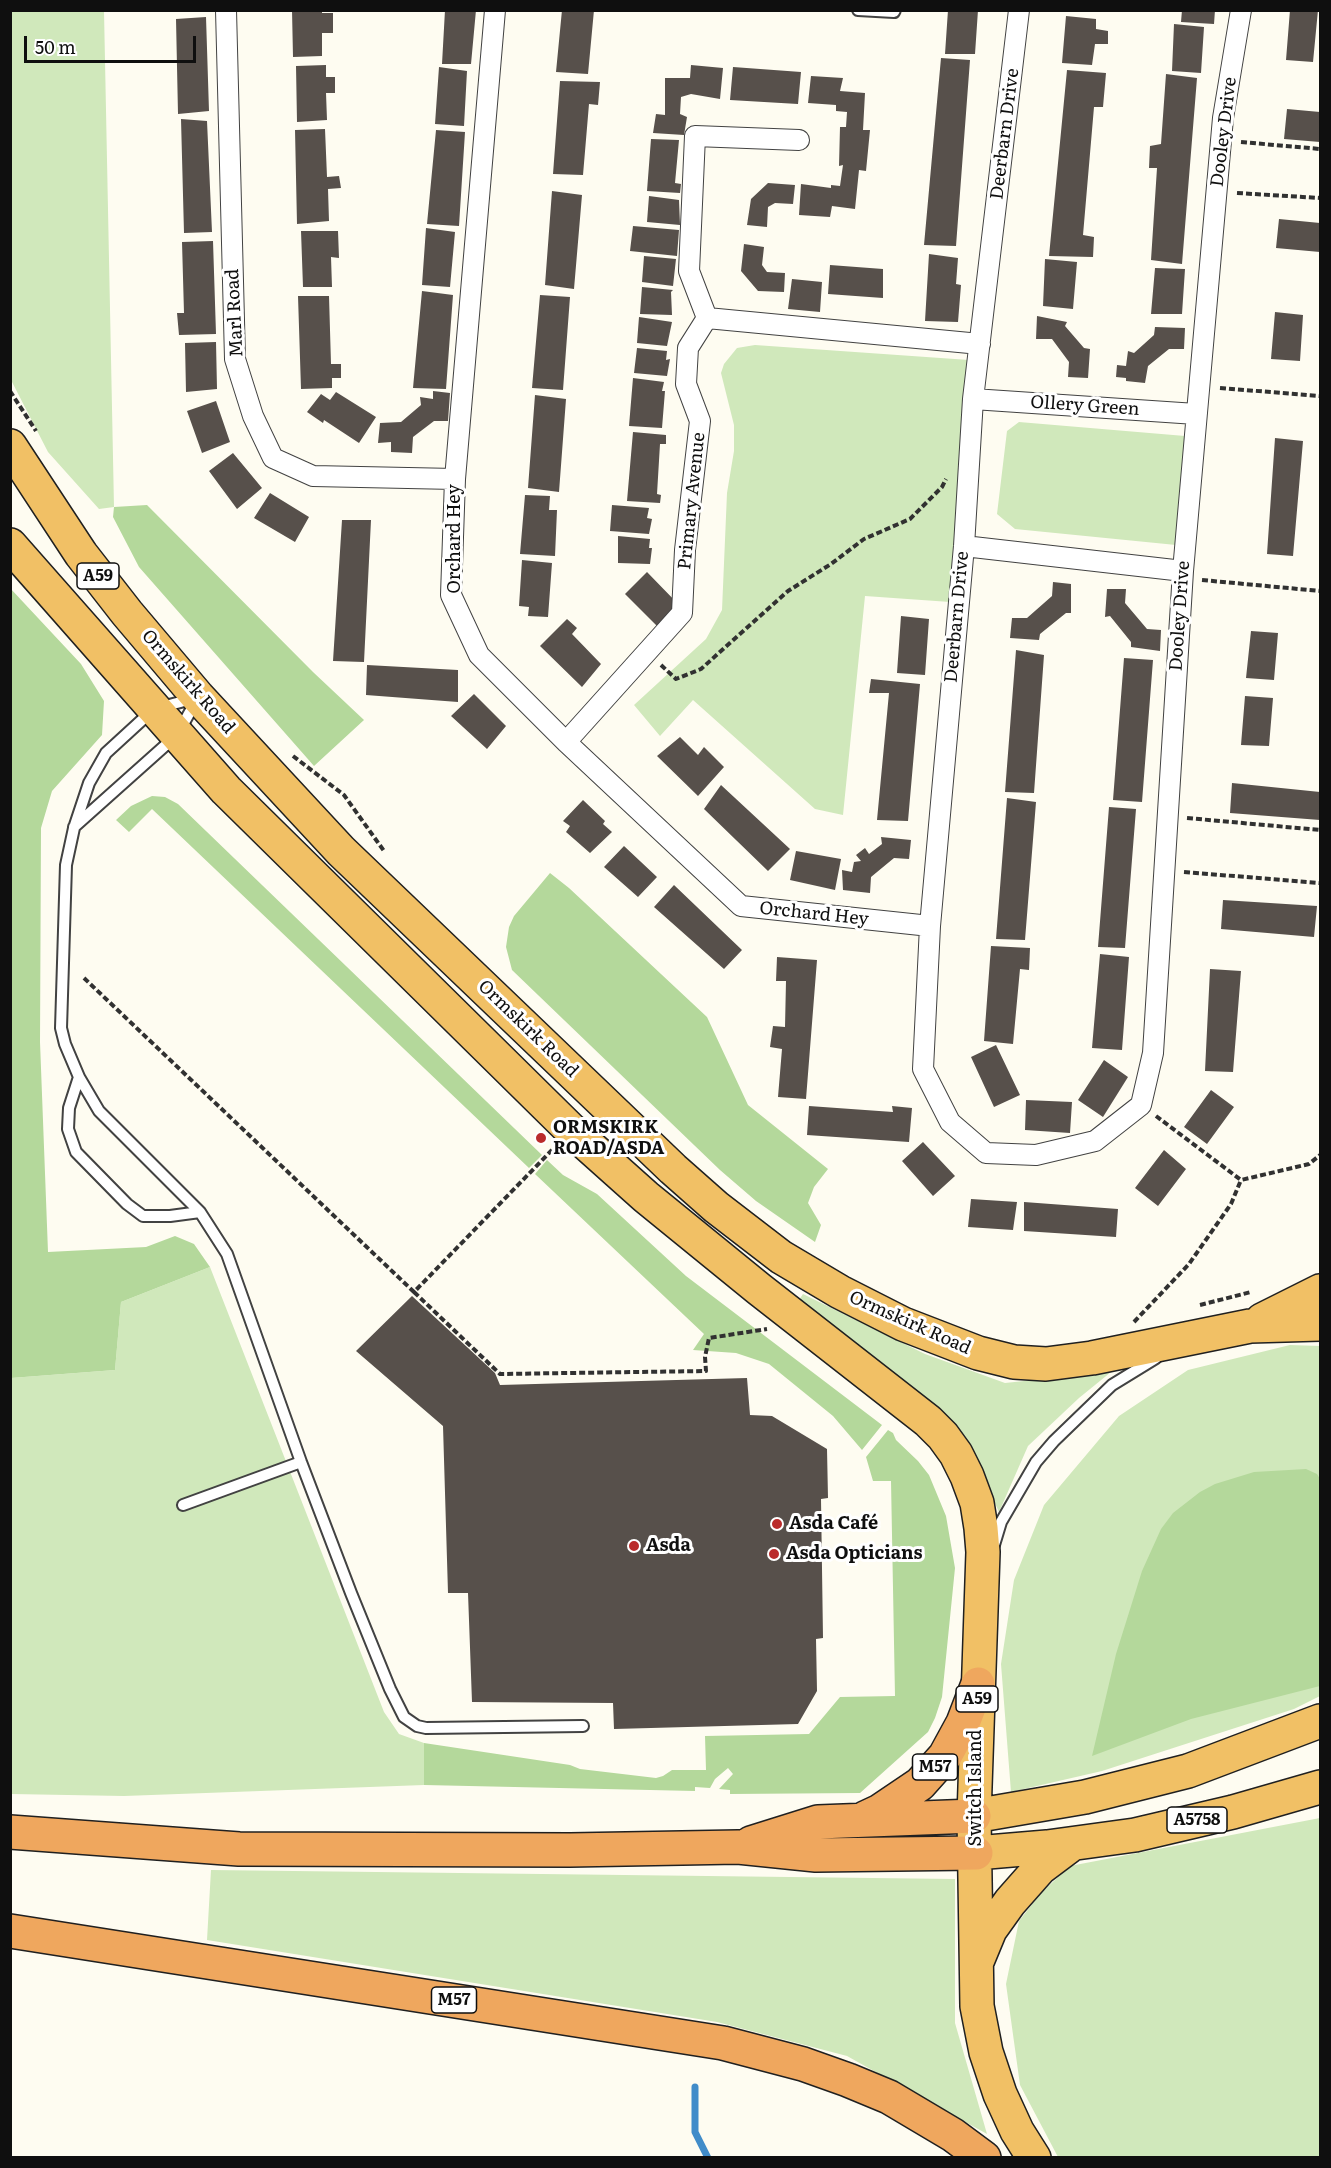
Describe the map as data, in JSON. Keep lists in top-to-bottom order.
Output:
{
  "streets": {
    "highway": [
      "A59",
      "Ormskirk Road",
      "M57",
      "Switch Island",
      "A5758"
    ],
    "street": [
      "Dooley Drive",
      "Deerbarn Drive",
      "Marl Road",
      "Ollery Green",
      "Primary Avenue",
      "Orchard Hey"
    ]
  },
  "crossings": [
    ["Dooley Drive", "Deerbarn Drive"],
    ["Dooley Drive", "Ollery Green"],
    ["Deerbarn Drive", "Ollery Green"],
    ["Deerbarn Drive", "Orchard Hey"],
    ["Marl Road", "Orchard Hey"],
    ["Primary Avenue", "Orchard Hey"],
    ["A59", "Switch Island"],
    ["Ormskirk Road", "Switch Island"],
    ["M57", "Switch Island"]
  ],
  "places": [
    "ORMSKIRK ROAD/ASDA",
    "Asda Café",
    "Asda",
    "Asda Opticians"
  ],
  "scale_bar": "50 m"
}
